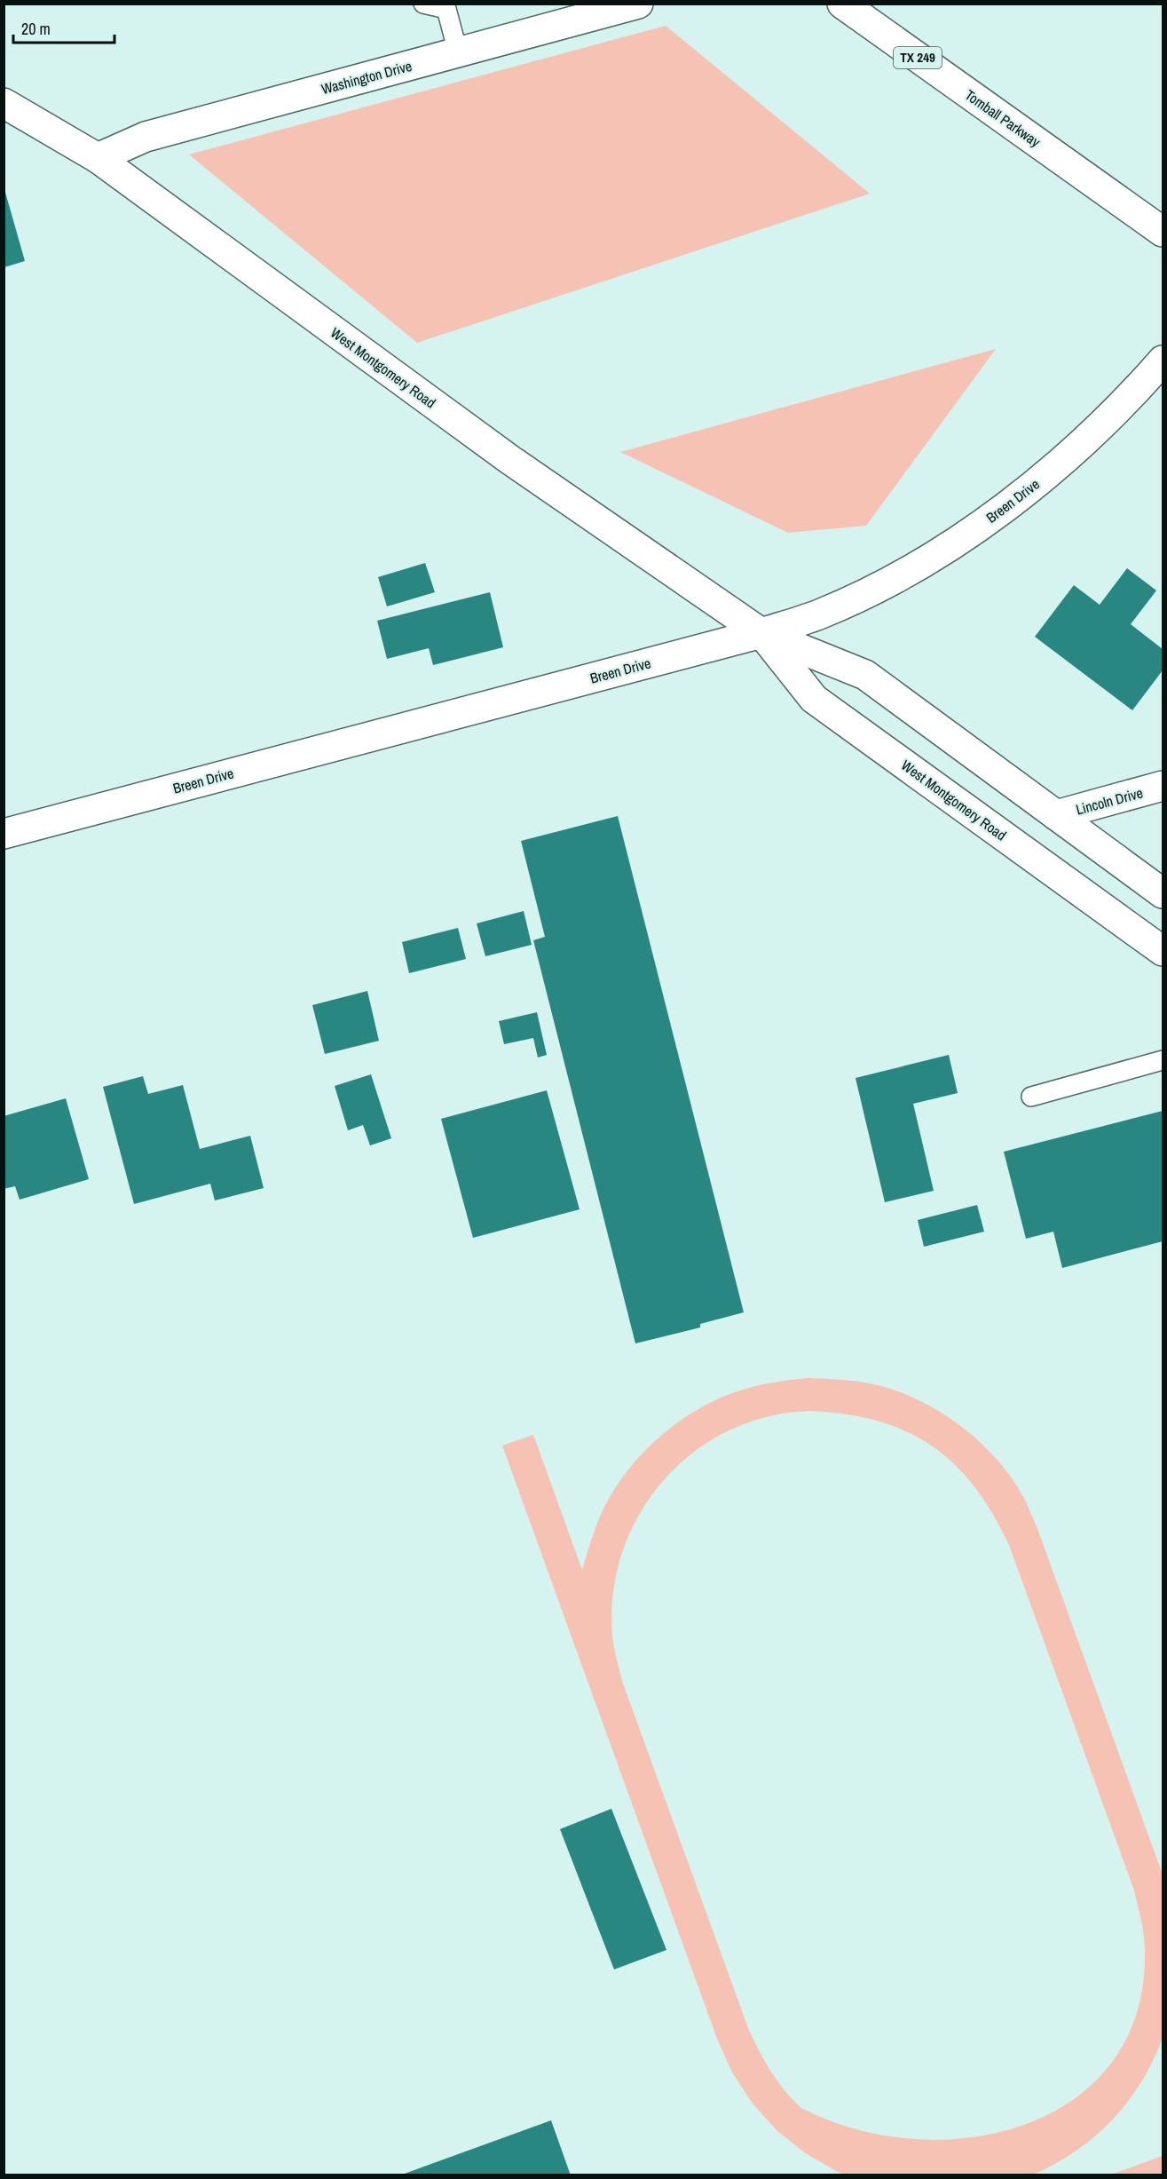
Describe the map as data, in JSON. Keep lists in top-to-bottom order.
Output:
{
  "streets": {
    "main road": [
      "TX 249",
      "Washington Drive",
      "Tomball Parkway",
      "West Montgomery Road",
      "Breen Drive",
      "Lincoln Drive"
    ]
  },
  "crossings": [
    ["Washington Drive", "West Montgomery Road"],
    ["West Montgomery Road", "Breen Drive"],
    ["West Montgomery Road", "Lincoln Drive"]
  ],
  "scale_bar": "20 m"
}
